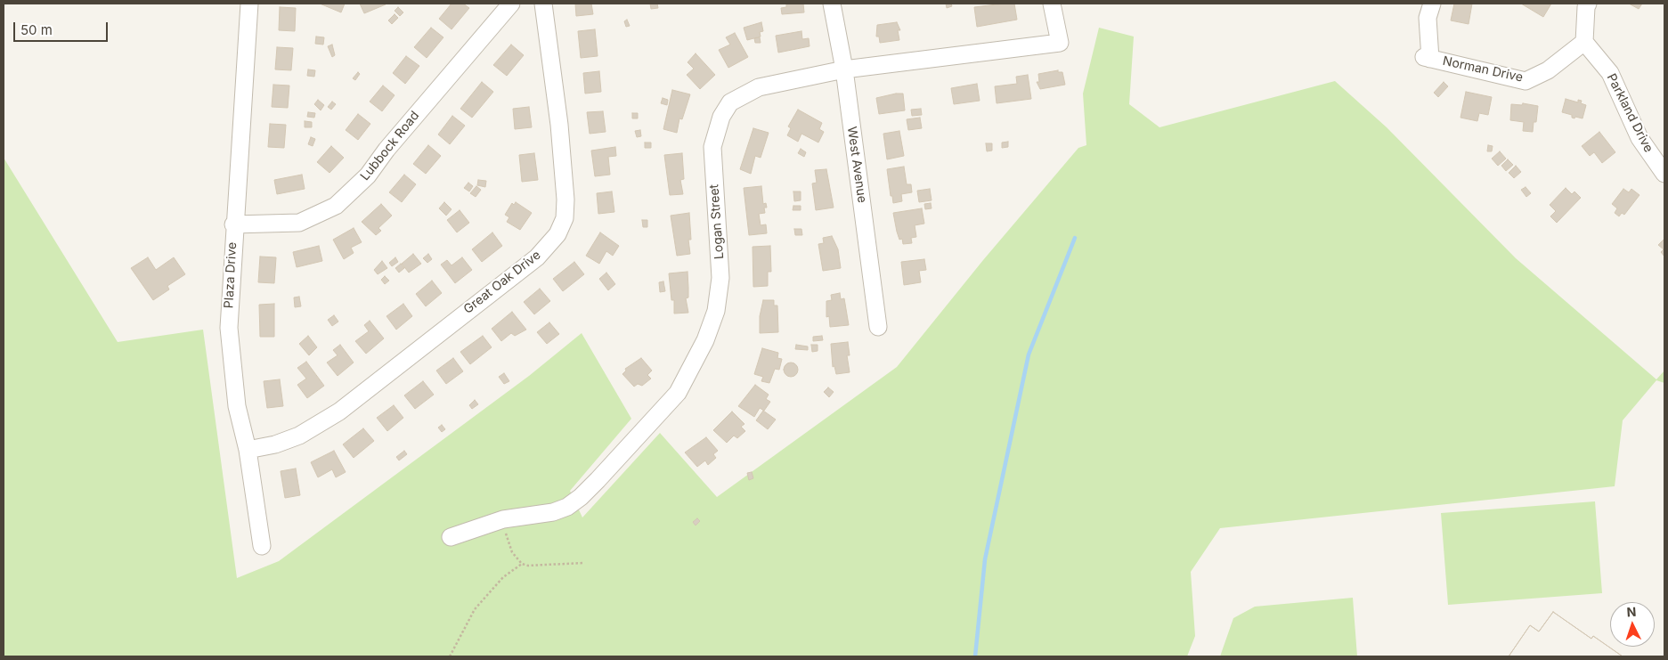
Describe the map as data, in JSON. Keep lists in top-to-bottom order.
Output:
{
  "streets": {
    "street": [
      "Norman Drive",
      "Parkland Drive",
      "Lubbock Road",
      "West Avenue",
      "Logan Street",
      "Plaza Drive",
      "Great Oak Drive"
    ]
  },
  "crossings": [
    ["Norman Drive", "Parkland Drive"],
    ["Lubbock Road", "Plaza Drive"],
    ["West Avenue", "Logan Street"],
    ["Plaza Drive", "Great Oak Drive"]
  ],
  "scale_bar": "50 m",
  "north": "top"
}
